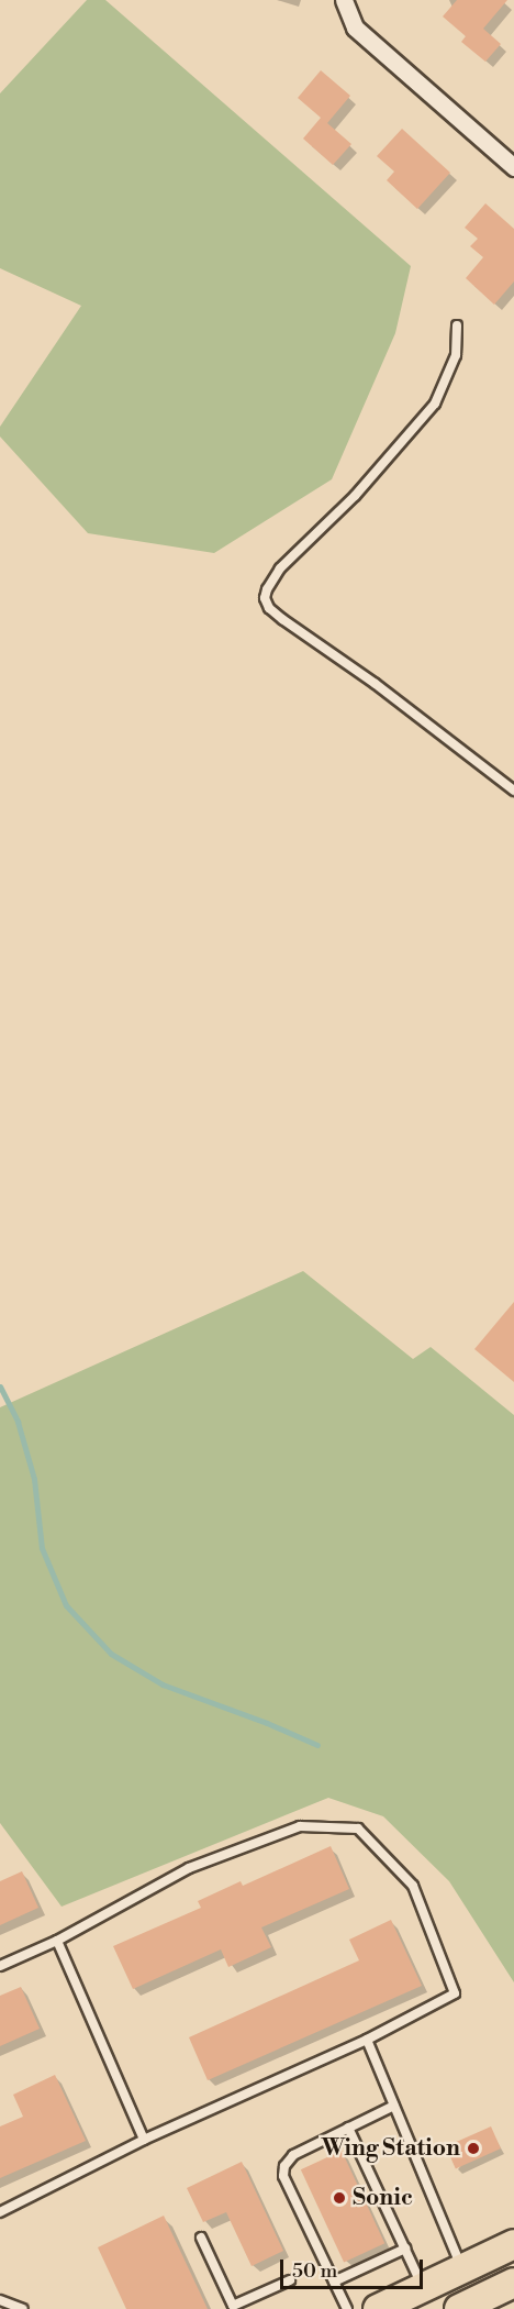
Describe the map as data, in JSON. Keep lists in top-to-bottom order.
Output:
{
  "places": ["Wing Station", "Sonic"],
  "scale_bar": "50 m"
}
